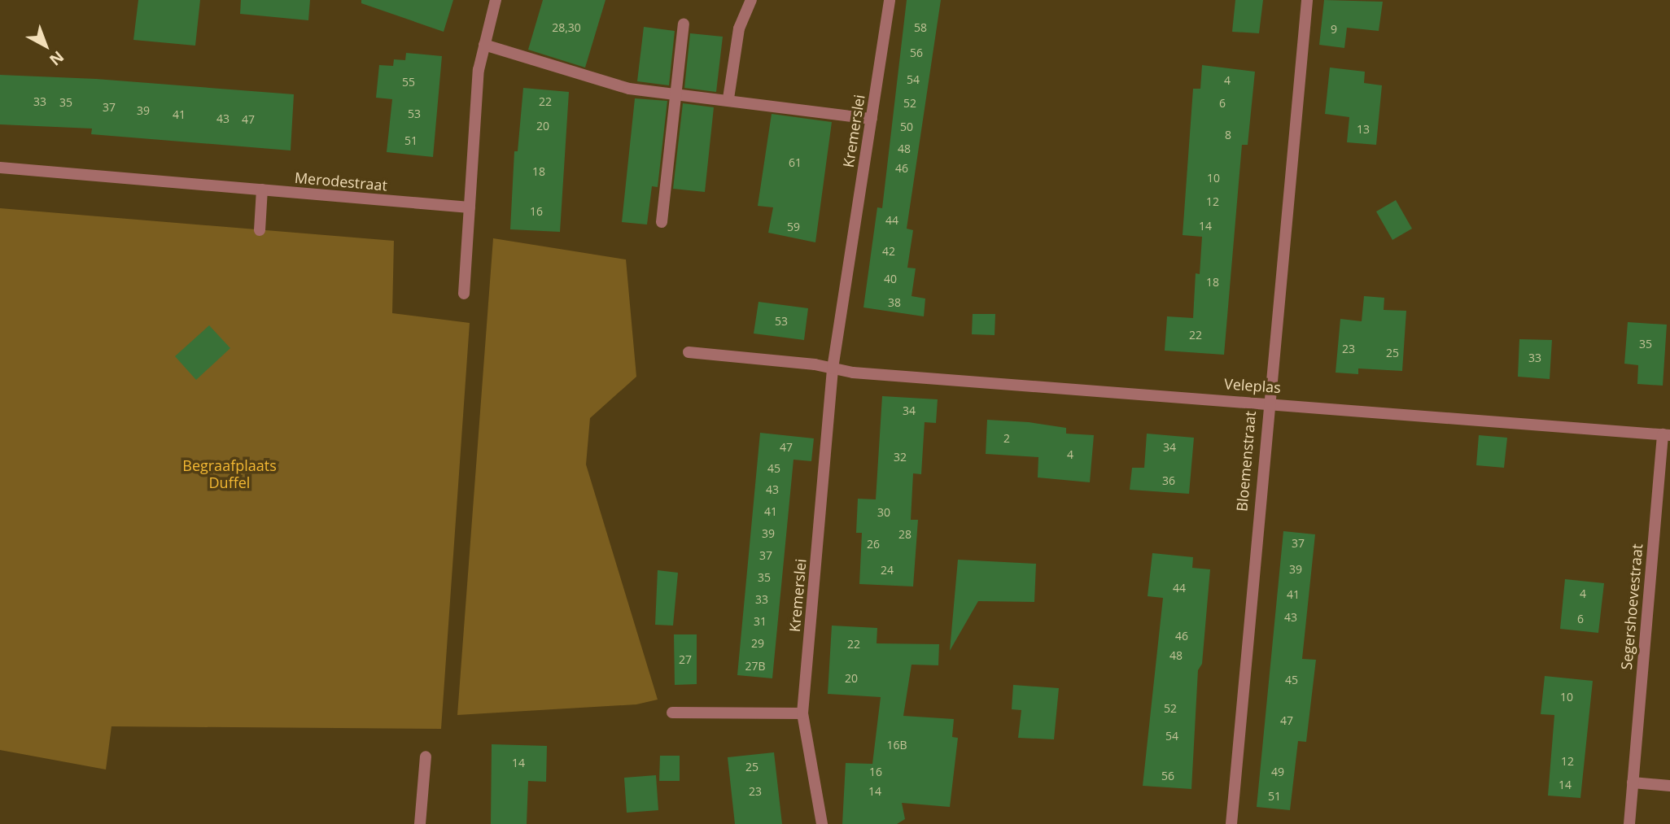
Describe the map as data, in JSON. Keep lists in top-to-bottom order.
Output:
{
  "streets": {
    "street": [
      "Kremerslei",
      "Merodestraat",
      "Veleplas",
      "Bloemenstraat",
      "Segershoevestraat"
    ]
  },
  "crossings": [
    ["Kremerslei", "Veleplas"],
    ["Veleplas", "Bloemenstraat"],
    ["Veleplas", "Segershoevestraat"]
  ],
  "parks": ["Begraafplaats Duffel"],
  "house_numbers": [
    "28,30",
    "58",
    "9",
    "56",
    "54",
    "4",
    "55",
    "33",
    "22",
    "35",
    "52",
    "6",
    "37",
    "39",
    "53",
    "41",
    "43",
    "47",
    "20",
    "50",
    "13",
    "8",
    "51",
    "48",
    "61",
    "46",
    "18",
    "10",
    "12",
    "16",
    "44",
    "14",
    "59",
    "42",
    "40",
    "18",
    "38",
    "53",
    "22",
    "35",
    "23",
    "25",
    "33",
    "34",
    "2",
    "47",
    "34",
    "4",
    "32",
    "45",
    "36",
    "43",
    "41",
    "30",
    "39",
    "28",
    "37",
    "26",
    "37",
    "39",
    "24",
    "35",
    "44",
    "4",
    "41",
    "33",
    "43",
    "6",
    "31",
    "46",
    "29",
    "22",
    "48",
    "27",
    "27B",
    "20",
    "45",
    "10",
    "52",
    "47",
    "54",
    "16B",
    "12",
    "14",
    "25",
    "16",
    "49",
    "56",
    "14",
    "23",
    "14",
    "51"
  ],
  "north": "bottom right"
}
